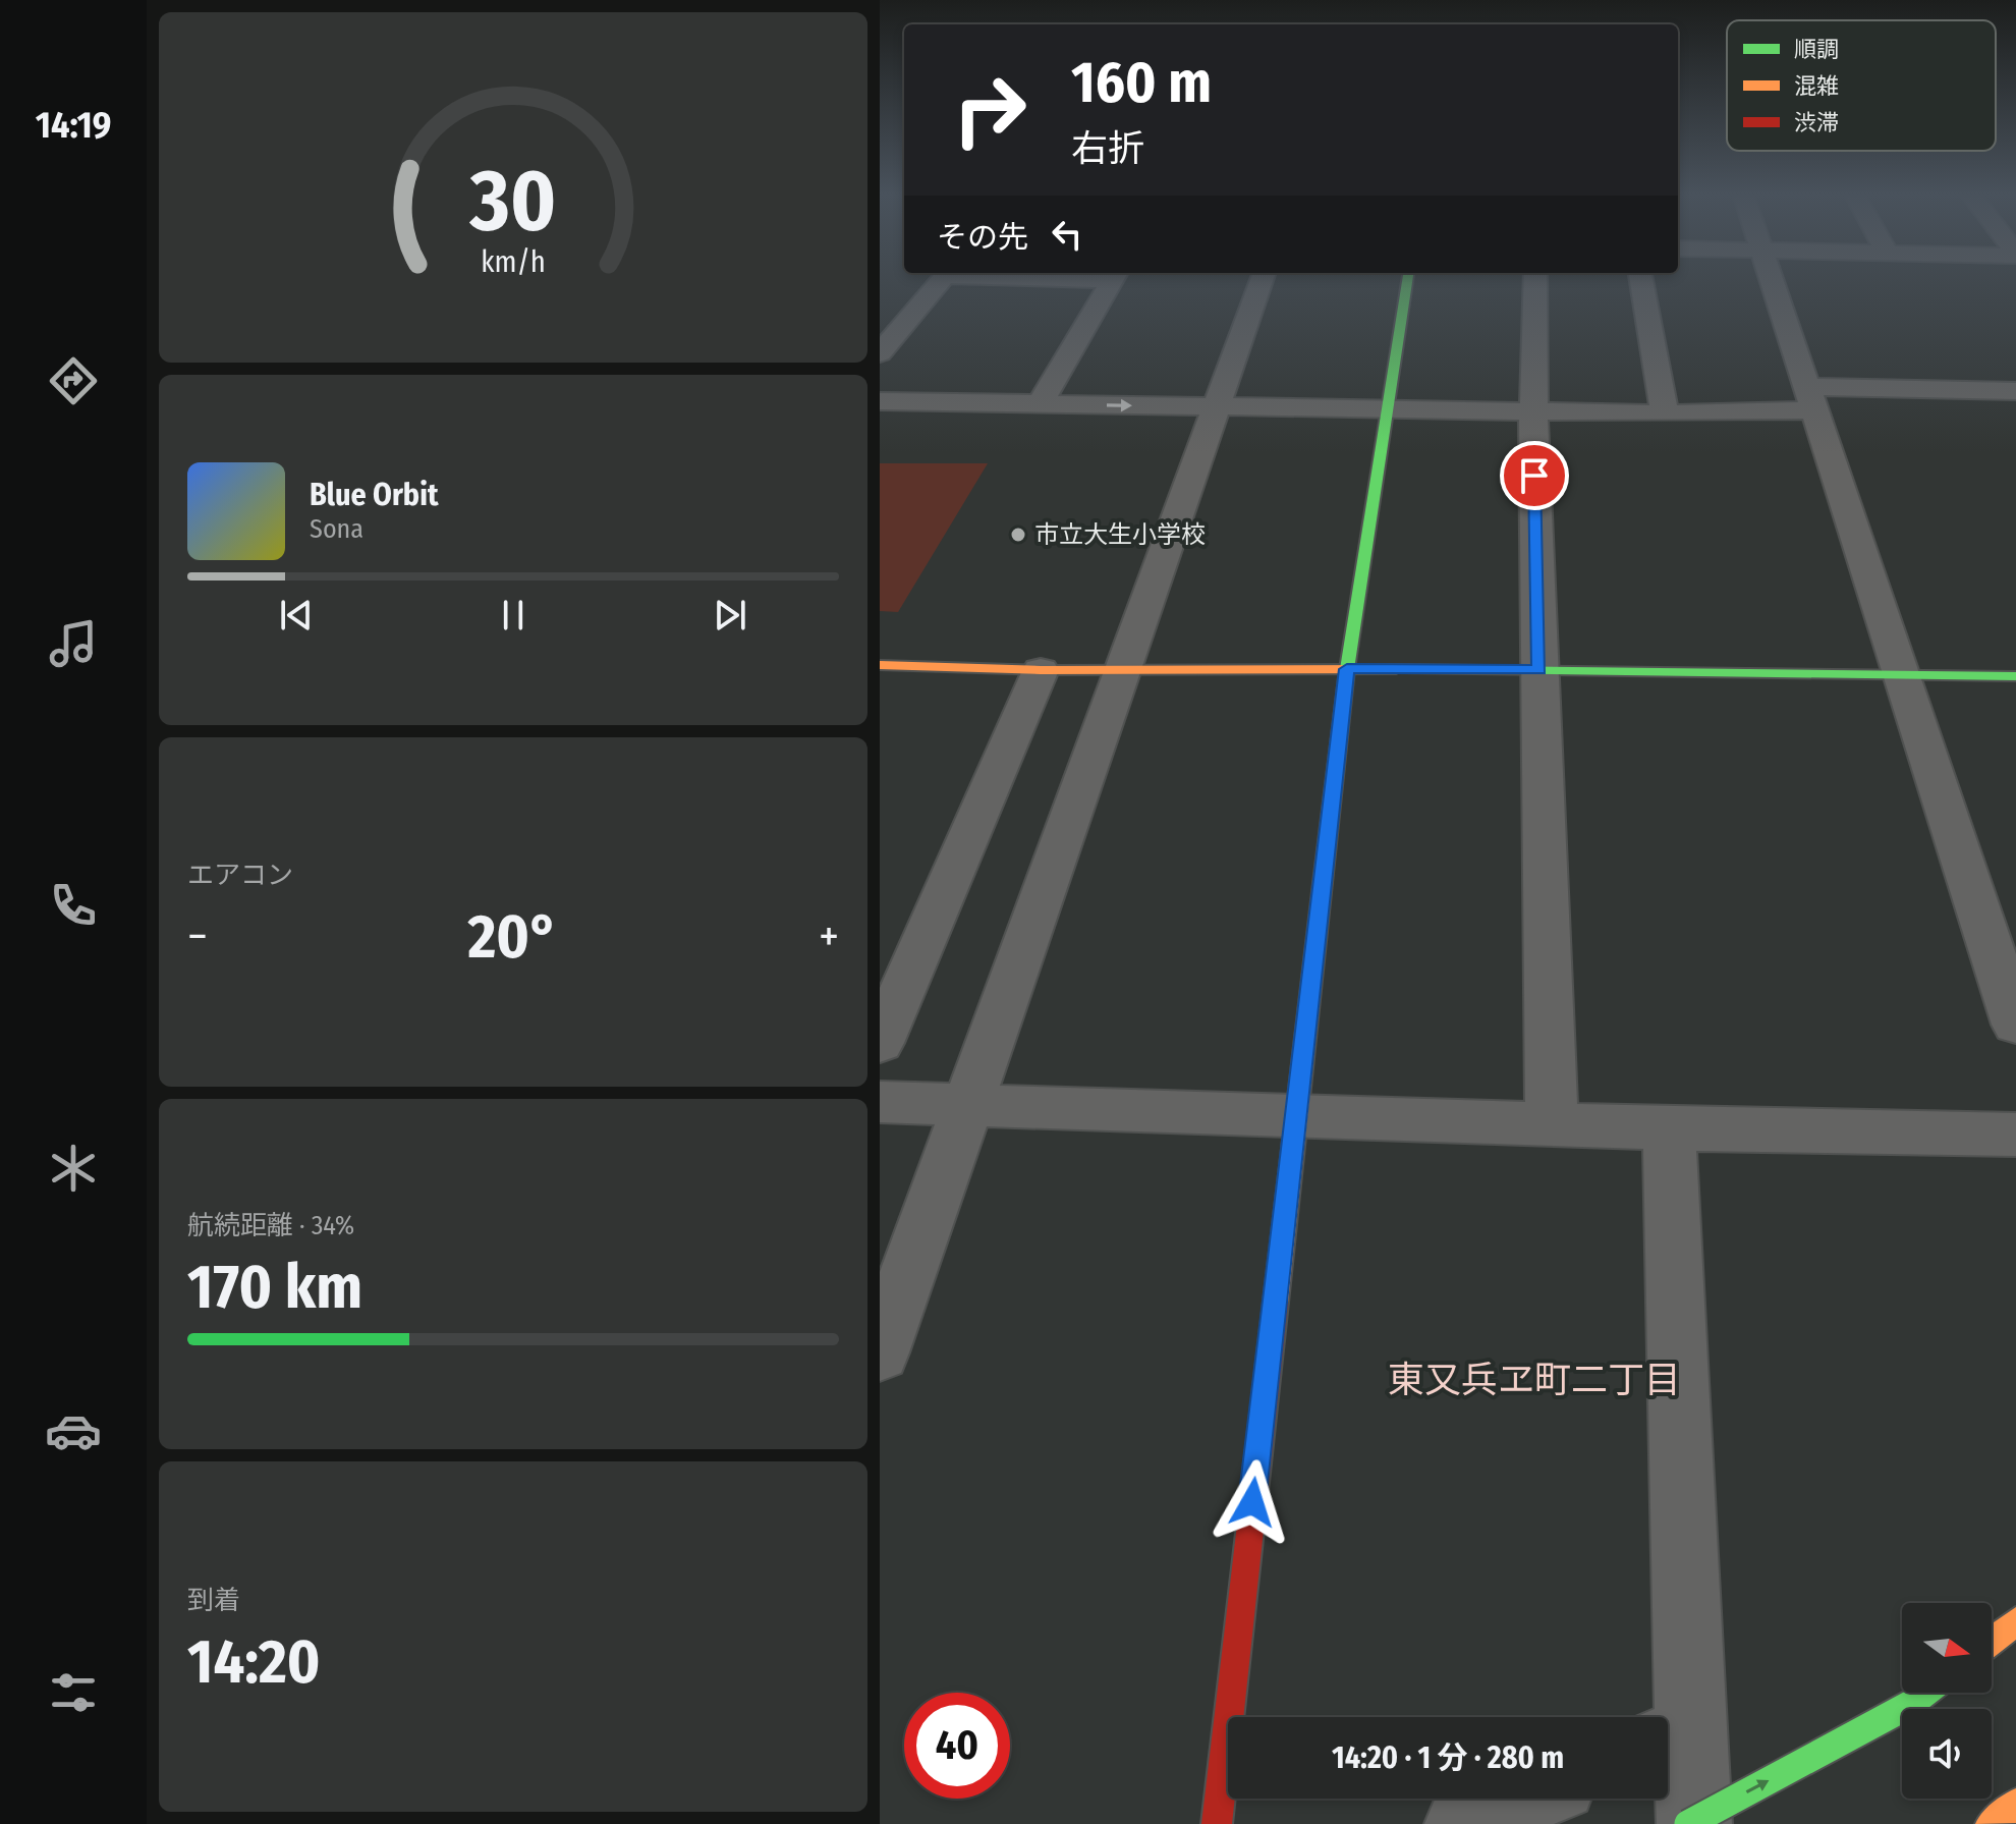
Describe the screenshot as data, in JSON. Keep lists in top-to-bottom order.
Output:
{
  "districts": ["東又兵ヱ町二丁目"],
  "places": ["市立大生小学校"],
  "legend": ["順調", "混雑", "渋滞"],
  "north": "right",
  "page": {
    "tabs": "14:19",
    "turn": ["160 m", "右折"],
    "then": "その先",
    "song": ["Blue Orbit", "Sona"],
    "tile": [
      "エアコン",
      ["航続距離 · 34%", "170 km"],
      ["到着", "14:20"]
    ],
    "heat": ["−", "20°", "+"],
    "limit": "40",
    "trip": "14:20 · 1 分 · 280 m",
    "gauge": ["30", "km/h"]
  }
}
